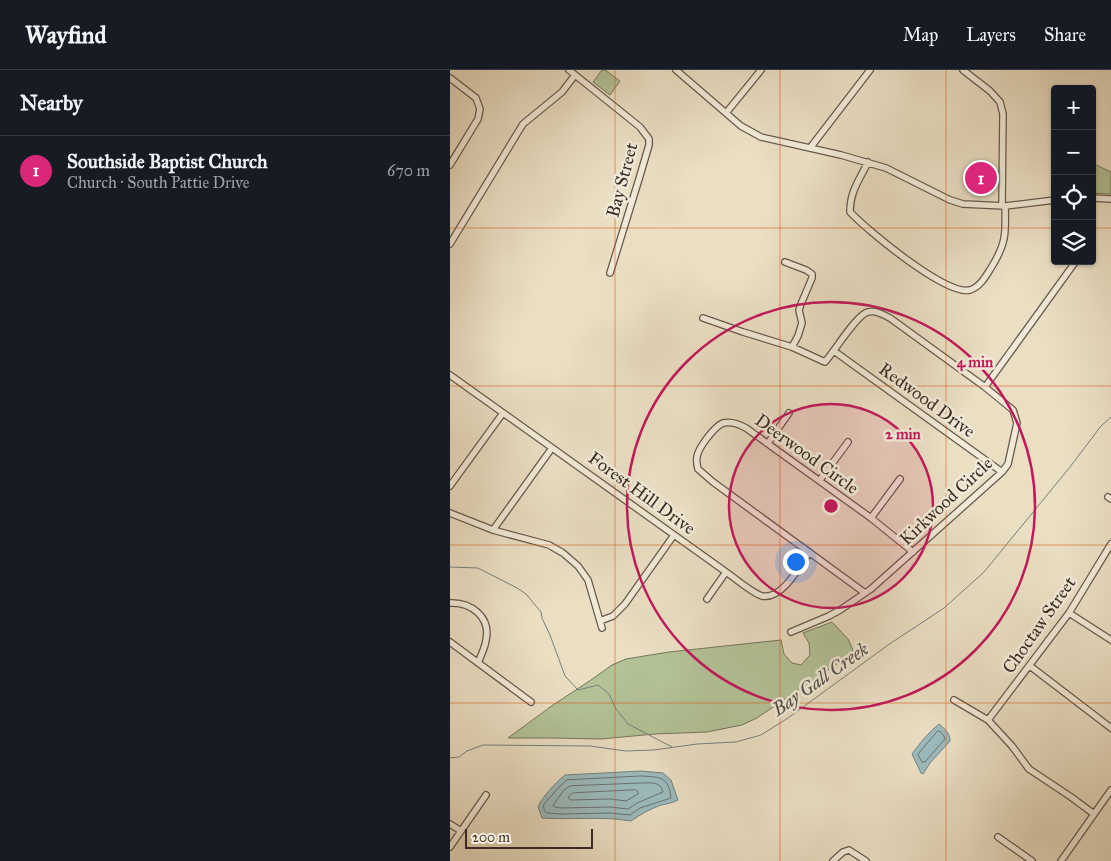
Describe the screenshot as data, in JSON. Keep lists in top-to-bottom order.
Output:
{
  "streets": {
    "street": [
      "Bay Street",
      "Redwood Drive",
      "Deerwood Circle",
      "Forest Hill Drive",
      "Kirkwood Circle",
      "Choctaw Street"
    ]
  },
  "crossings": [
    ["Redwood Drive", "Kirkwood Circle"],
    ["Deerwood Circle", "Forest Hill Drive"],
    ["Deerwood Circle", "Kirkwood Circle"]
  ],
  "water": ["Bay Gall Creek"],
  "scale_bar": "200 m",
  "page": {
    "header": "Wayfind",
    "nav": ["Map", "Layers", "Share"],
    "heading": "Nearby",
    "map_buttons": ["+", "−"],
    "list": [
      {
        "mark": "1",
        "name": "Southside Baptist Church",
        "note": "Church · South Pattie Drive",
        "value": "670 m"
      }
    ],
    "pins": "1",
    "scale": "200 m"
  },
  "rings": ["4 min", "2 min"]
}
